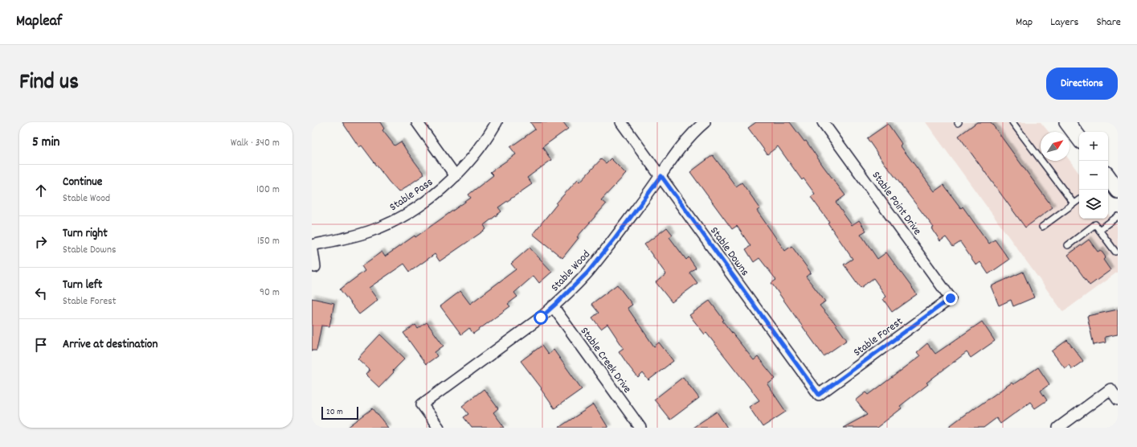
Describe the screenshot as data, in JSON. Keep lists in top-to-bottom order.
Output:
{
  "streets": {
    "street": [
      "Stable Pass",
      "Stable Point Drive",
      "Stable Downs",
      "Stable Wood",
      "Stable Forest",
      "Stable Creek Drive"
    ]
  },
  "crossings": [
    ["Stable Point Drive", "Stable Forest"],
    ["Stable Downs", "Stable Wood"],
    ["Stable Downs", "Stable Forest"],
    ["Stable Wood", "Stable Creek Drive"]
  ],
  "scale_bar": "20 m",
  "north": "top right",
  "page": {
    "header": "Mapleaf",
    "nav": ["Map", "Layers", "Share"],
    "title": "Find us",
    "buttons": "Directions",
    "heading": ["5 min", "Walk · 340 m"],
    "map_buttons": ["+", "−"],
    "list": [
      ["Continue", "Stable Wood", "100 m"],
      ["Turn right", "Stable Downs", "150 m"],
      ["Turn left", "Stable Forest", "90 m"],
      "Arrive at destination"
    ],
    "scale": "20 m"
  }
}
